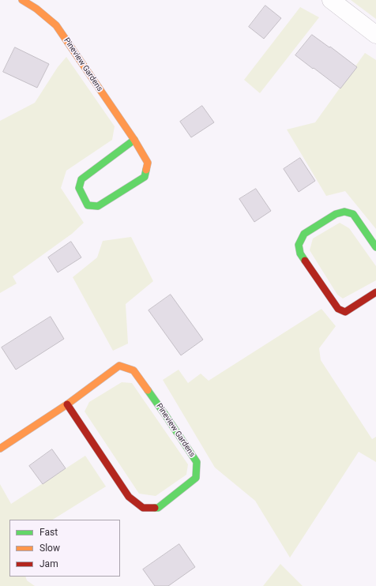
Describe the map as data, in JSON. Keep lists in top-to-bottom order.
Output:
{
  "streets": {
    "street": ["Pineview Gardens"]
  },
  "legend": ["Fast", "Slow", "Jam"]
}
